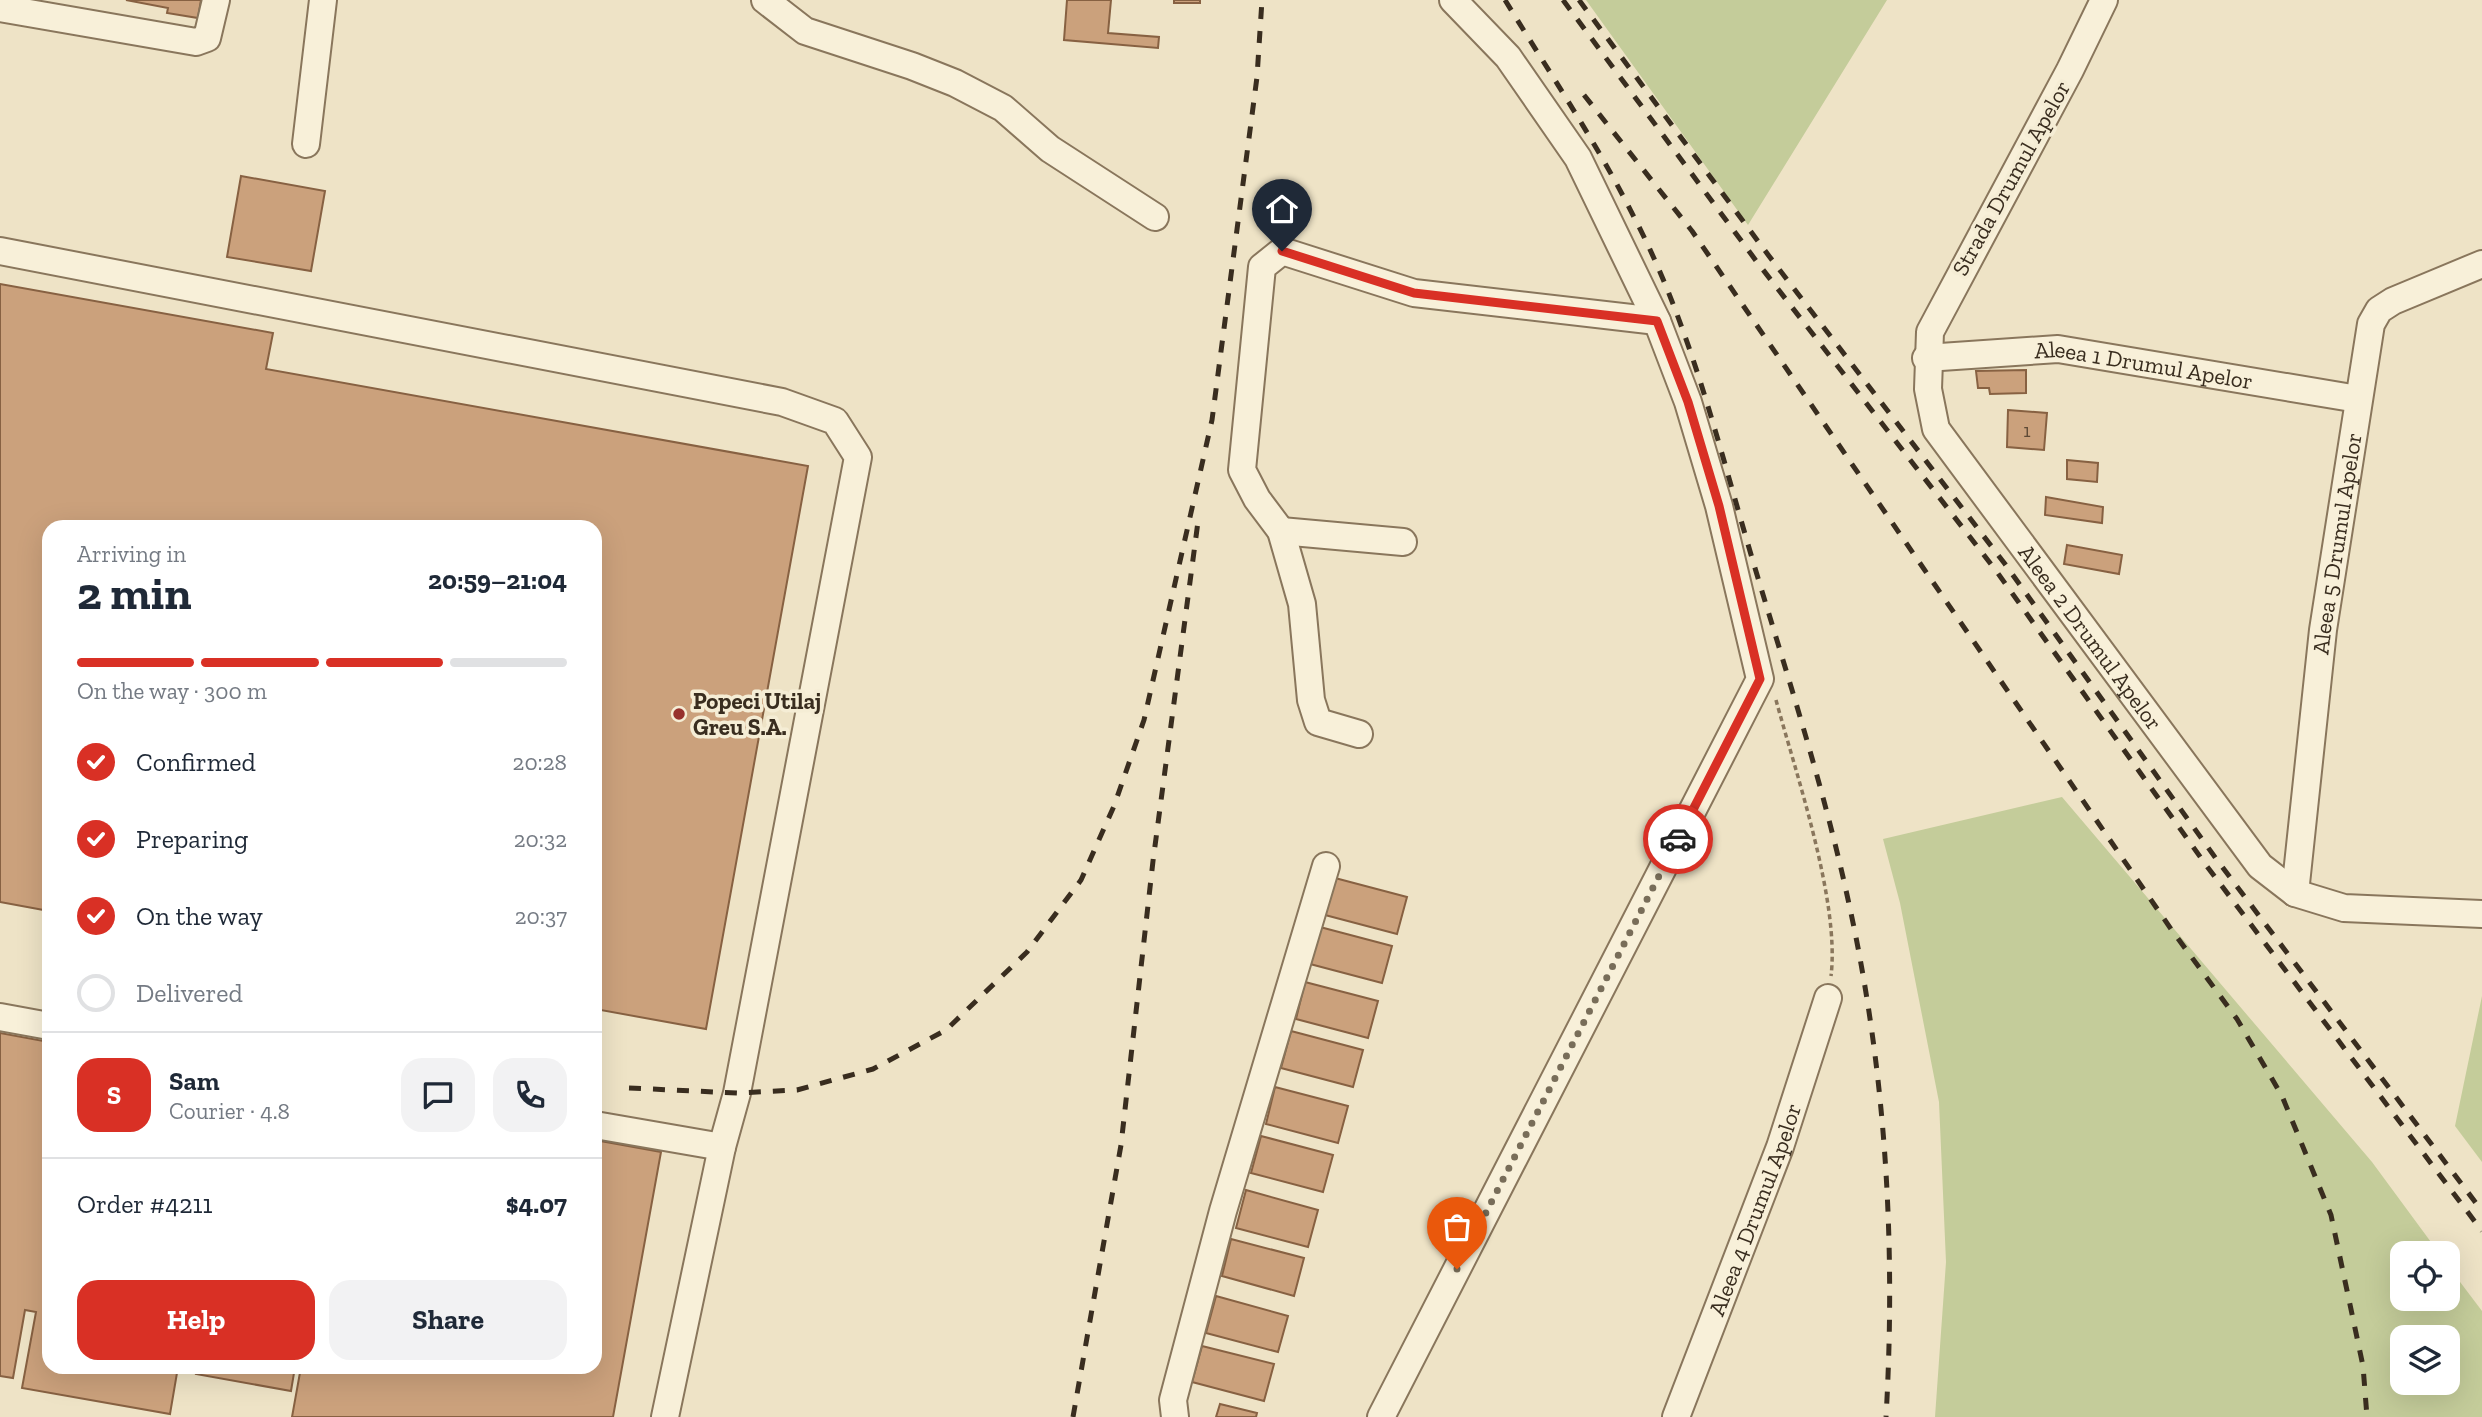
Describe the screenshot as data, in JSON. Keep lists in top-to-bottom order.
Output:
{
  "streets": {
    "street": [
      "Strada Drumul Apelor",
      "Aleea 1 Drumul Apelor",
      "Aleea 5 Drumul Apelor",
      "Aleea 2 Drumul Apelor",
      "Aleea 4 Drumul Apelor"
    ]
  },
  "crossings": [
    ["Strada Drumul Apelor", "Aleea 1 Drumul Apelor"],
    ["Strada Drumul Apelor", "Aleea 2 Drumul Apelor"],
    ["Aleea 1 Drumul Apelor", "Aleea 5 Drumul Apelor"],
    ["Aleea 1 Drumul Apelor", "Aleea 2 Drumul Apelor"],
    ["Aleea 5 Drumul Apelor", "Aleea 2 Drumul Apelor"]
  ],
  "places": ["Popeci Utilaj Greu S.A."],
  "house_numbers": ["1"],
  "page": {
    "heading": ["2 min", "Arriving in", "20:59–21:04"],
    "panel": [
      "Sam",
      "Courier · 4.8",
      "Order #4211",
      "$4.07"
    ],
    "bar": "On the way · 300 m",
    "list": [
      ["Confirmed", "20:28"],
      ["Preparing", "20:32"],
      ["On the way", "20:37"],
      "Delivered"
    ],
    "round": "S",
    "buttons": ["Help", "Share"]
  }
}
